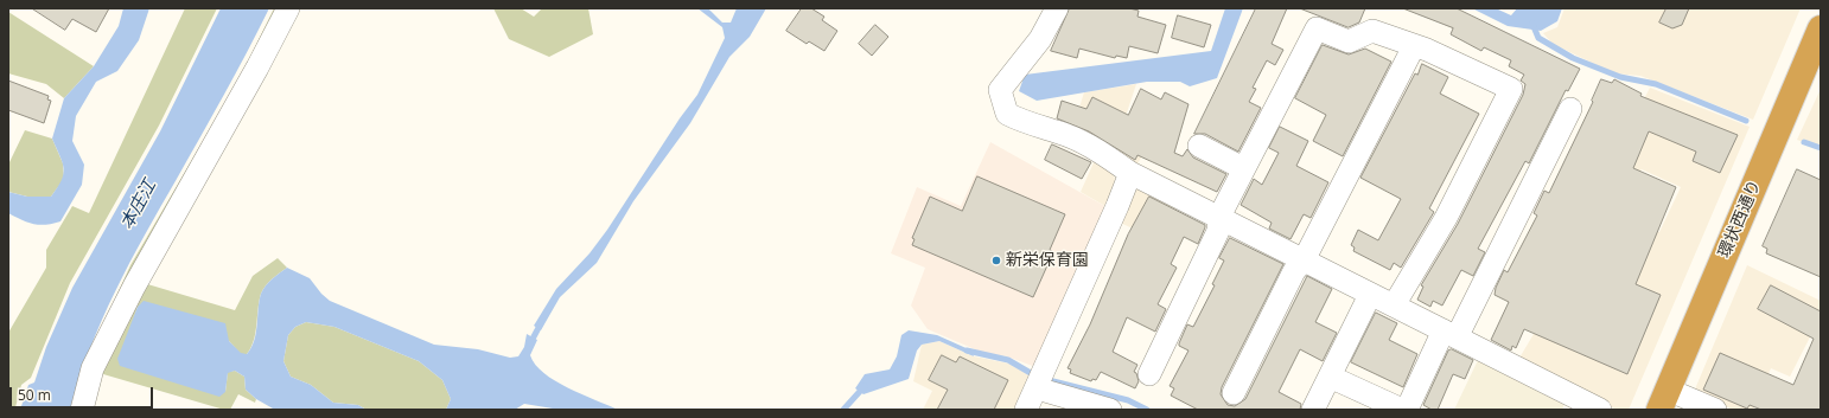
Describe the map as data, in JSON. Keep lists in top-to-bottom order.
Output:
{
  "streets": {
    "highway": ["環状西通り"]
  },
  "water": ["本庄江"],
  "places": ["新栄保育園"],
  "scale_bar": "50 m"
}
